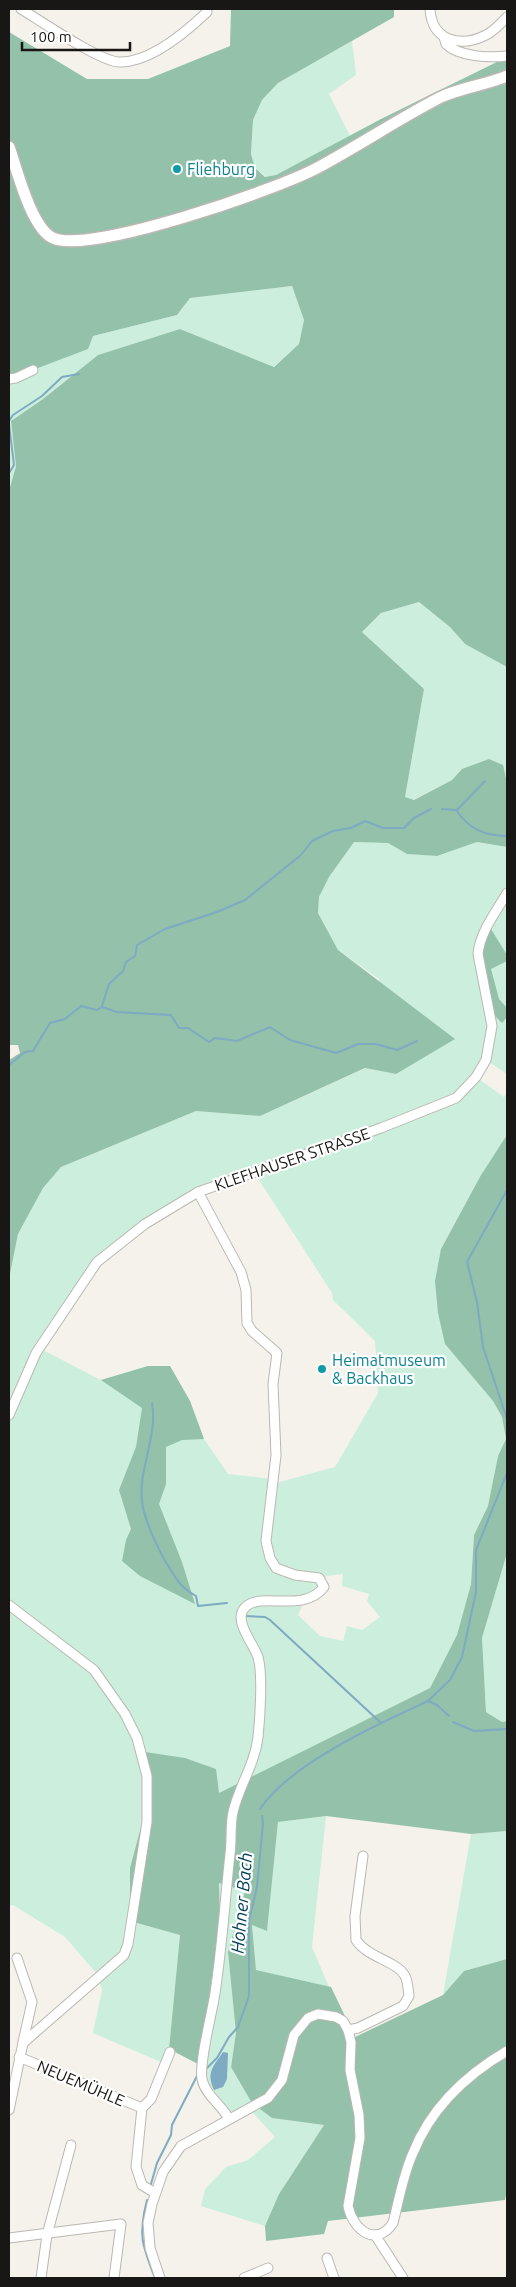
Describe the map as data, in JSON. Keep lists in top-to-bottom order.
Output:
{
  "streets": {
    "street": ["KLEFHAUSER STRASSE", "NEUEMÜHLE"]
  },
  "water": ["Hohner Bach"],
  "places": ["Fliehburg", "Heimatmuseum & Backhaus"],
  "scale_bar": "100 m"
}
